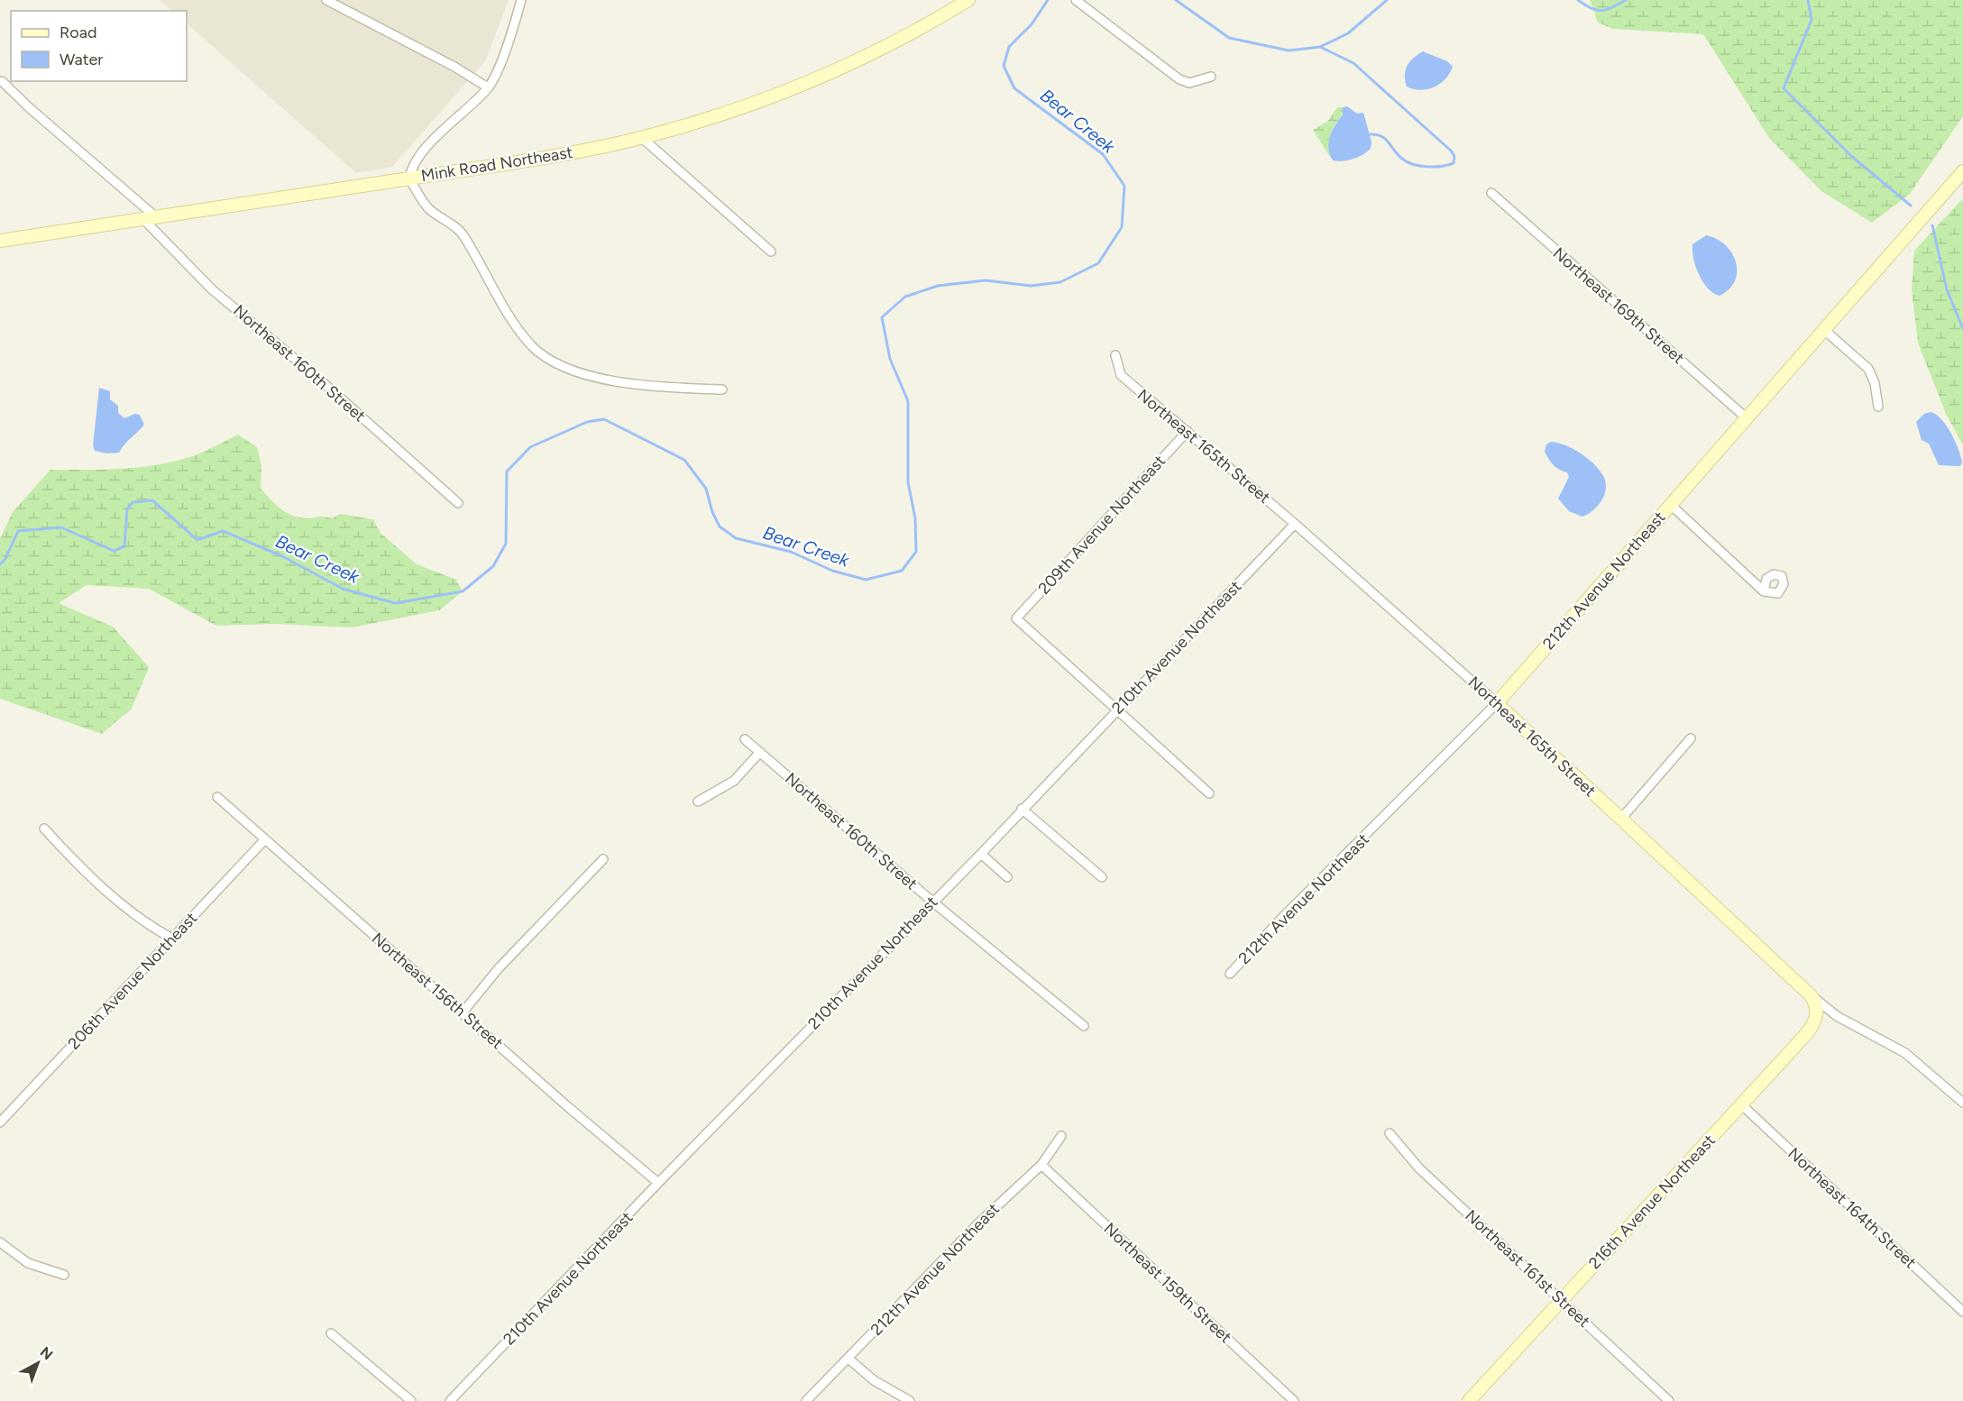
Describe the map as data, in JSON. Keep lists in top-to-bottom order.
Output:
{
  "streets": {
    "street": [
      "Mink Road Northeast",
      "Northeast 169th Street",
      "Northeast 160th Street",
      "Northeast 165th Street",
      "209th Avenue Northeast",
      "212th Avenue Northeast",
      "210th Avenue Northeast",
      "206th Avenue Northeast",
      "Northeast 156th Street",
      "216th Avenue Northeast",
      "Northeast 164th Street",
      "Northeast 161st Street",
      "Northeast 159th Street"
    ]
  },
  "crossings": [
    ["Mink Road Northeast", "Northeast 160th Street"],
    ["Northeast 169th Street", "212th Avenue Northeast"],
    ["Northeast 160th Street", "210th Avenue Northeast"],
    ["Northeast 165th Street", "209th Avenue Northeast"],
    ["Northeast 165th Street", "212th Avenue Northeast"],
    ["Northeast 165th Street", "210th Avenue Northeast"],
    ["Northeast 165th Street", "216th Avenue Northeast"],
    ["209th Avenue Northeast", "210th Avenue Northeast"],
    ["212th Avenue Northeast", "Northeast 159th Street"],
    ["210th Avenue Northeast", "Northeast 156th Street"],
    ["206th Avenue Northeast", "Northeast 156th Street"],
    ["216th Avenue Northeast", "Northeast 164th Street"],
    ["216th Avenue Northeast", "Northeast 161st Street"]
  ],
  "water": ["Bear Creek"],
  "legend": ["Road", "Water"],
  "north": "top right"
}
